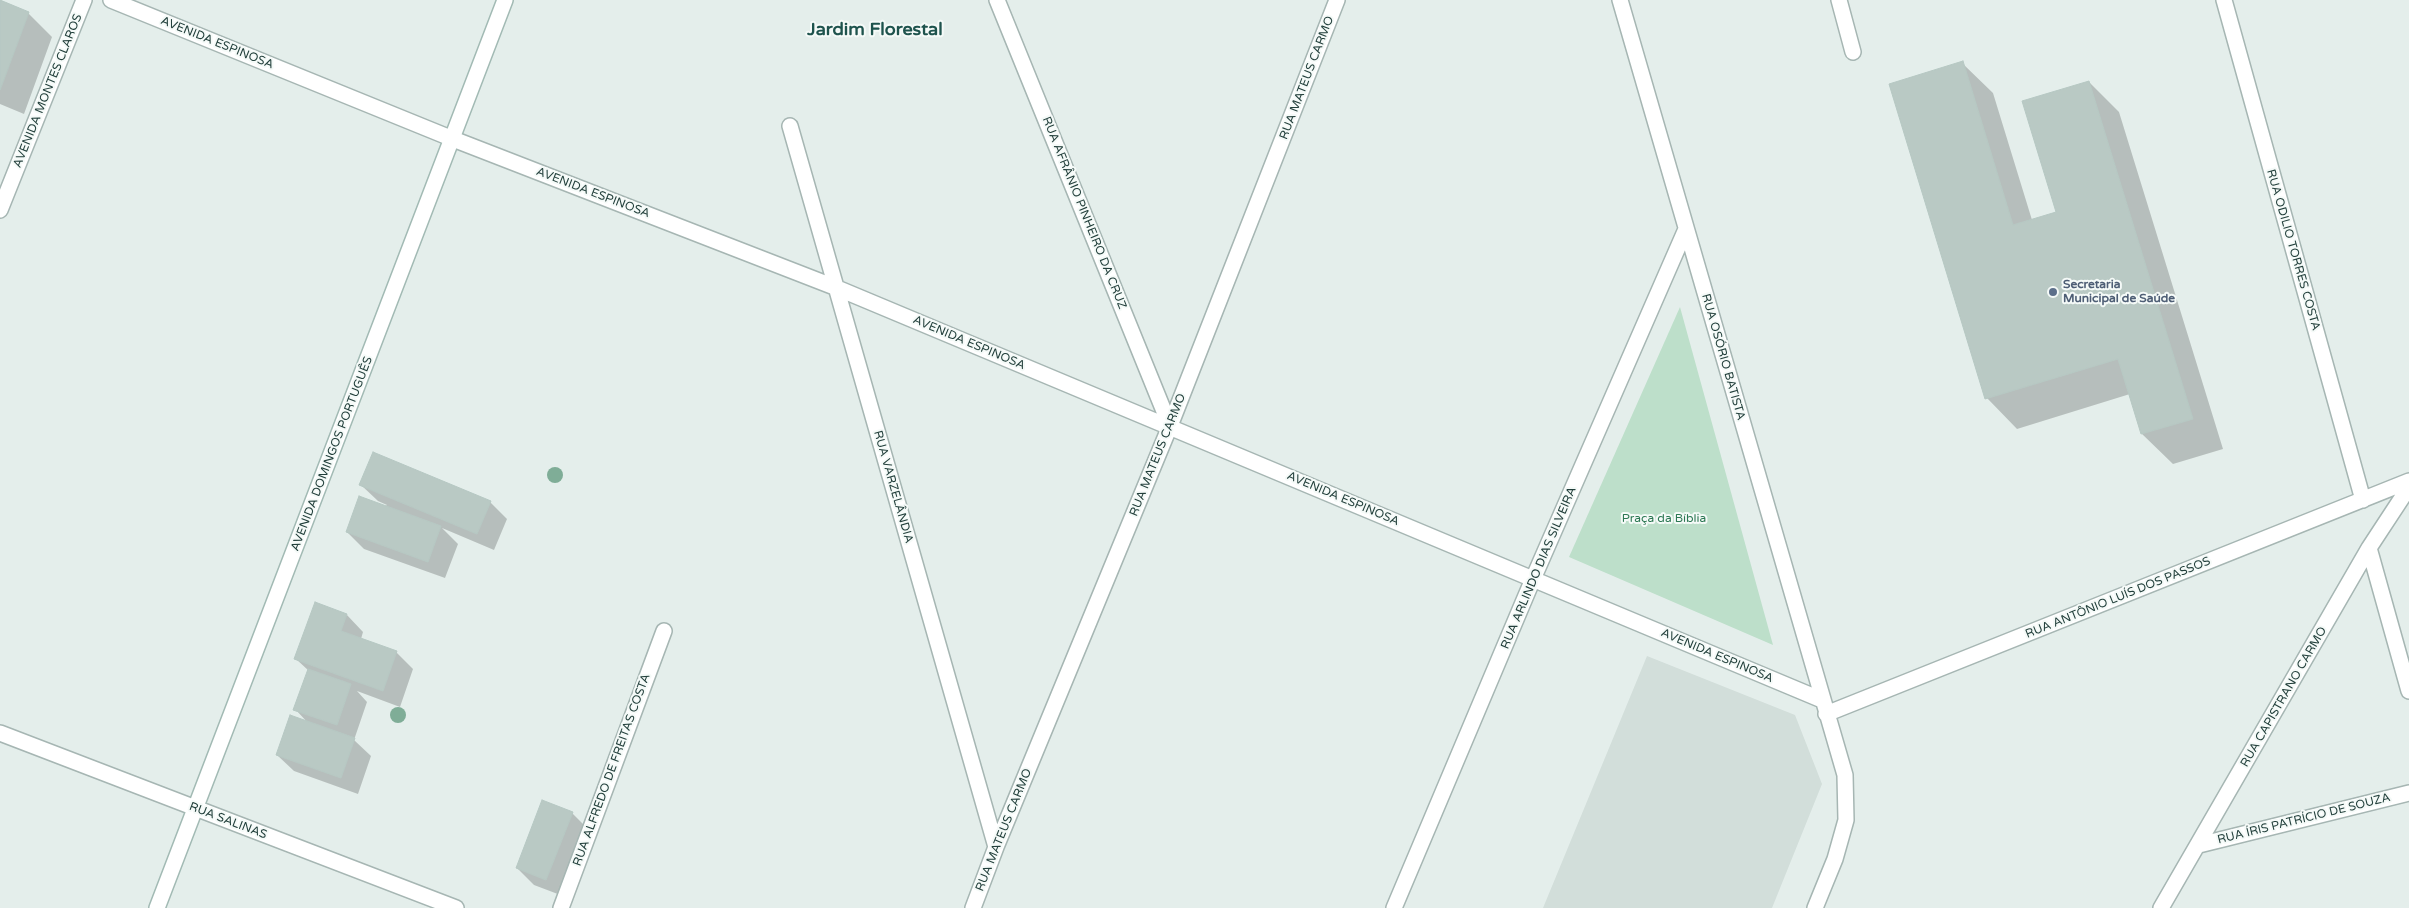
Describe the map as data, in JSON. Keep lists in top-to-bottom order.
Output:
{
  "streets": {
    "street": [
      "AVENIDA ESPINOSA",
      "RUA MATEUS CARMO",
      "AVENIDA MONTES CLAROS",
      "RUA AFRÂNIO PINHEIRO DA CRUZ",
      "RUA ODILIO TORRES COSTA",
      "RUA OSÓRIO BATISTA",
      "AVENIDA DOMINGOS PORTUGUÊS",
      "RUA VARZELÂNDIA",
      "RUA ARLINDO DIAS SILVEIRA",
      "RUA ANTÔNIO LUÍS DOS PASSOS",
      "RUA CAPISTRANO CARMO",
      "RUA ALFREDO DE FREITAS COSTA",
      "RUA ÍRIS PATRÍCIO DE SOUZA",
      "RUA SALINAS"
    ]
  },
  "crossings": [
    ["AVENIDA ESPINOSA", "RUA MATEUS CARMO"],
    ["AVENIDA ESPINOSA", "RUA AFRÂNIO PINHEIRO DA CRUZ"],
    ["AVENIDA ESPINOSA", "RUA OSÓRIO BATISTA"],
    ["AVENIDA ESPINOSA", "AVENIDA DOMINGOS PORTUGUÊS"],
    ["AVENIDA ESPINOSA", "RUA VARZELÂNDIA"],
    ["AVENIDA ESPINOSA", "RUA ARLINDO DIAS SILVEIRA"],
    ["AVENIDA ESPINOSA", "RUA ANTÔNIO LUÍS DOS PASSOS"],
    ["RUA MATEUS CARMO", "RUA AFRÂNIO PINHEIRO DA CRUZ"],
    ["RUA MATEUS CARMO", "RUA VARZELÂNDIA"],
    ["RUA ODILIO TORRES COSTA", "RUA ANTÔNIO LUÍS DOS PASSOS"],
    ["RUA OSÓRIO BATISTA", "RUA ARLINDO DIAS SILVEIRA"],
    ["RUA OSÓRIO BATISTA", "RUA ANTÔNIO LUÍS DOS PASSOS"],
    ["AVENIDA DOMINGOS PORTUGUÊS", "RUA SALINAS"],
    ["RUA CAPISTRANO CARMO", "RUA ÍRIS PATRÍCIO DE SOUZA"]
  ],
  "districts": ["Jardim Florestal"],
  "parks": ["Praça da Bíblia"],
  "places": ["Secretaria Municipal de Saúde"]
}
